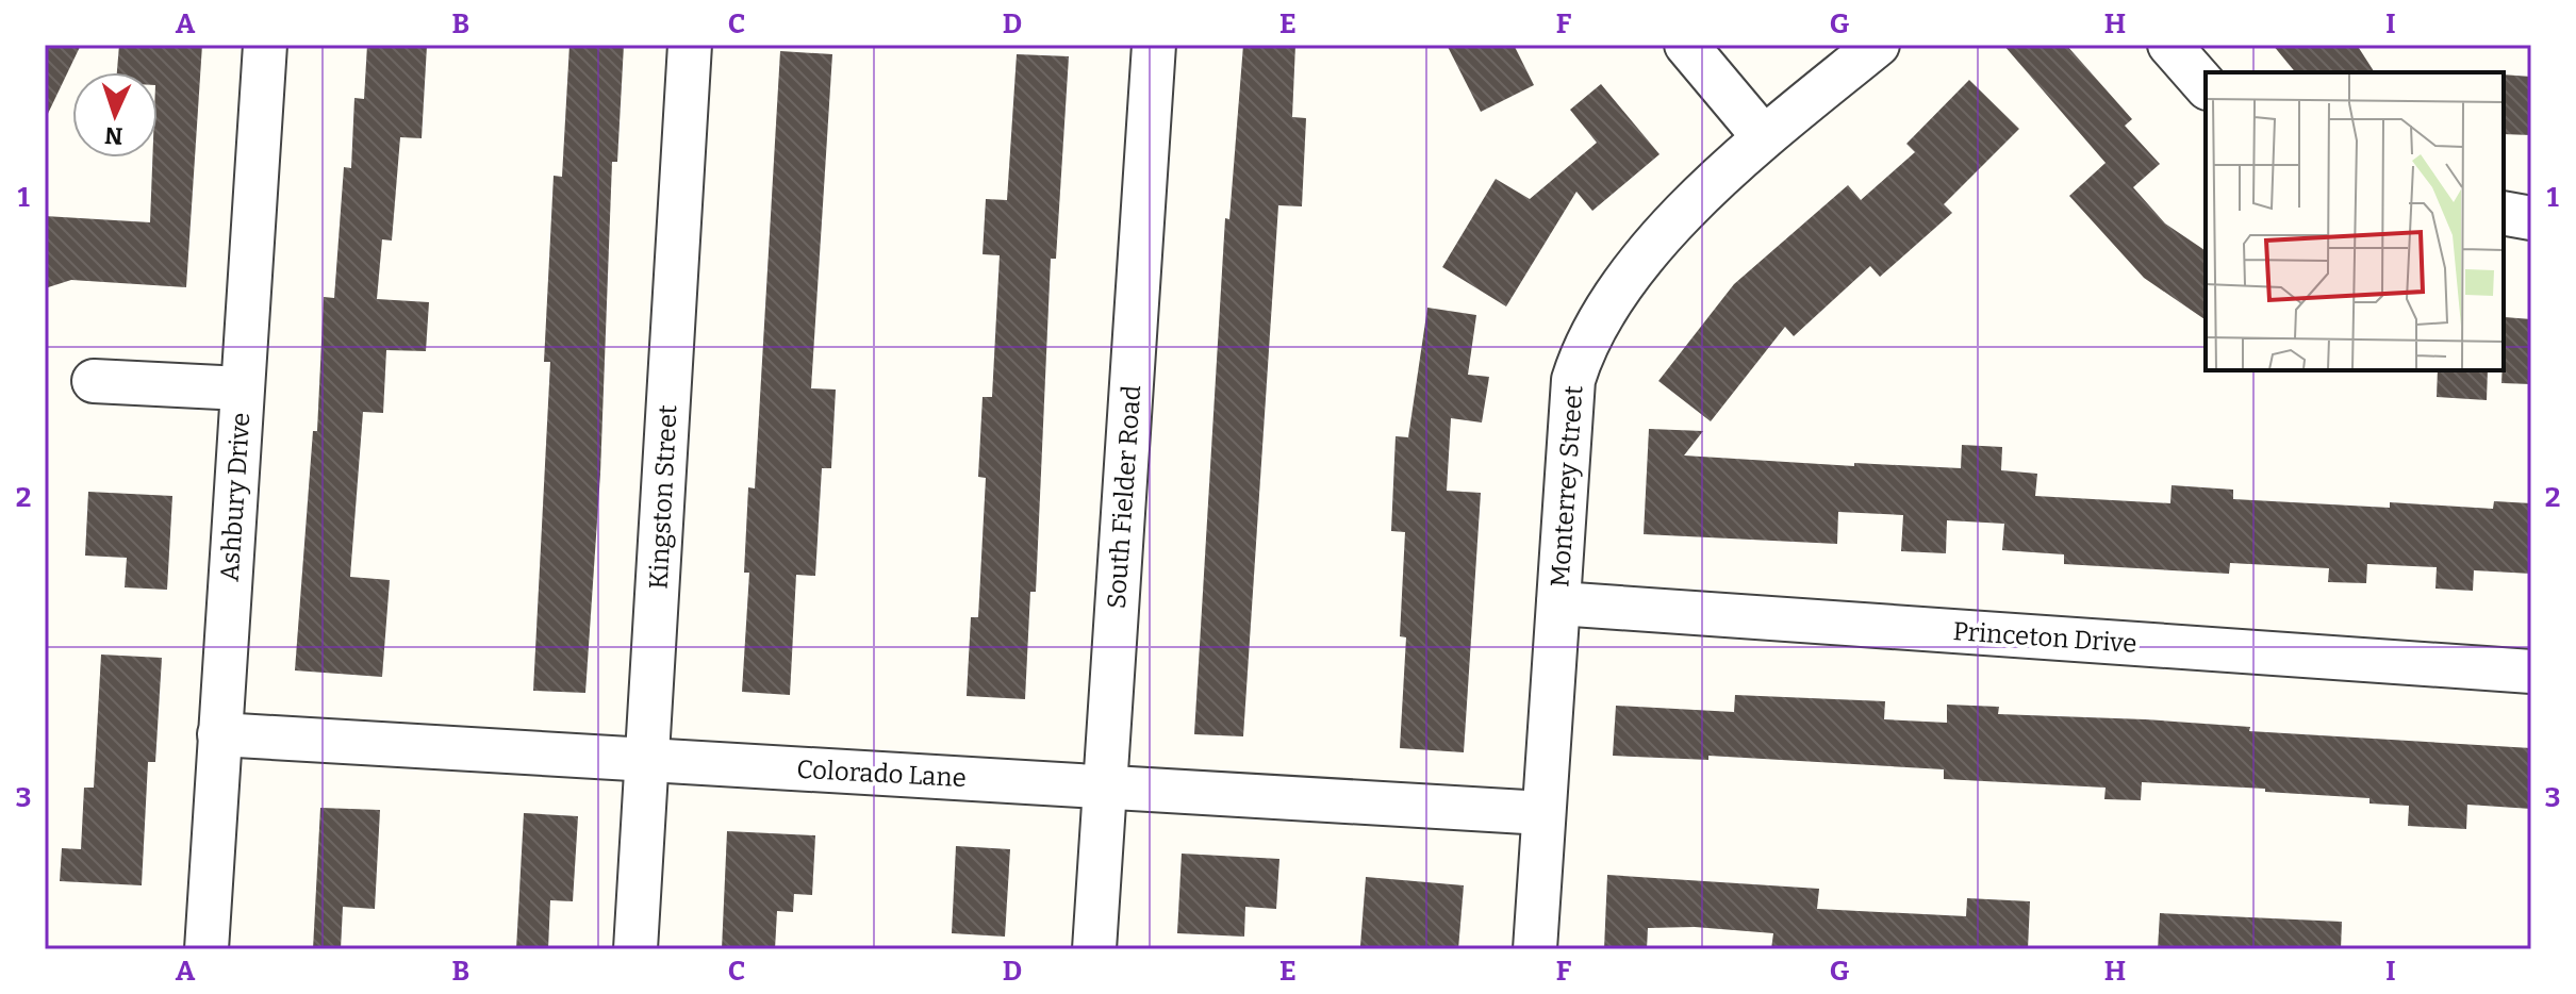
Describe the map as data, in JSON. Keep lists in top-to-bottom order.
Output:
{
  "streets": {
    "street": [
      "Monterrey Street",
      "Ashbury Drive",
      "Kingston Street",
      "South Fielder Road",
      "Princeton Drive",
      "Colorado Lane"
    ]
  },
  "crossings": [
    ["Monterrey Street", "Princeton Drive"],
    ["Monterrey Street", "Colorado Lane"],
    ["Ashbury Drive", "Colorado Lane"],
    ["Kingston Street", "Colorado Lane"],
    ["South Fielder Road", "Colorado Lane"]
  ],
  "north": "bottom",
  "grid": {
    "columns": [
      "A",
      "B",
      "C",
      "D",
      "E",
      "F",
      "G",
      "H",
      "I"
    ],
    "rows": ["1", "2", "3"]
  }
}
